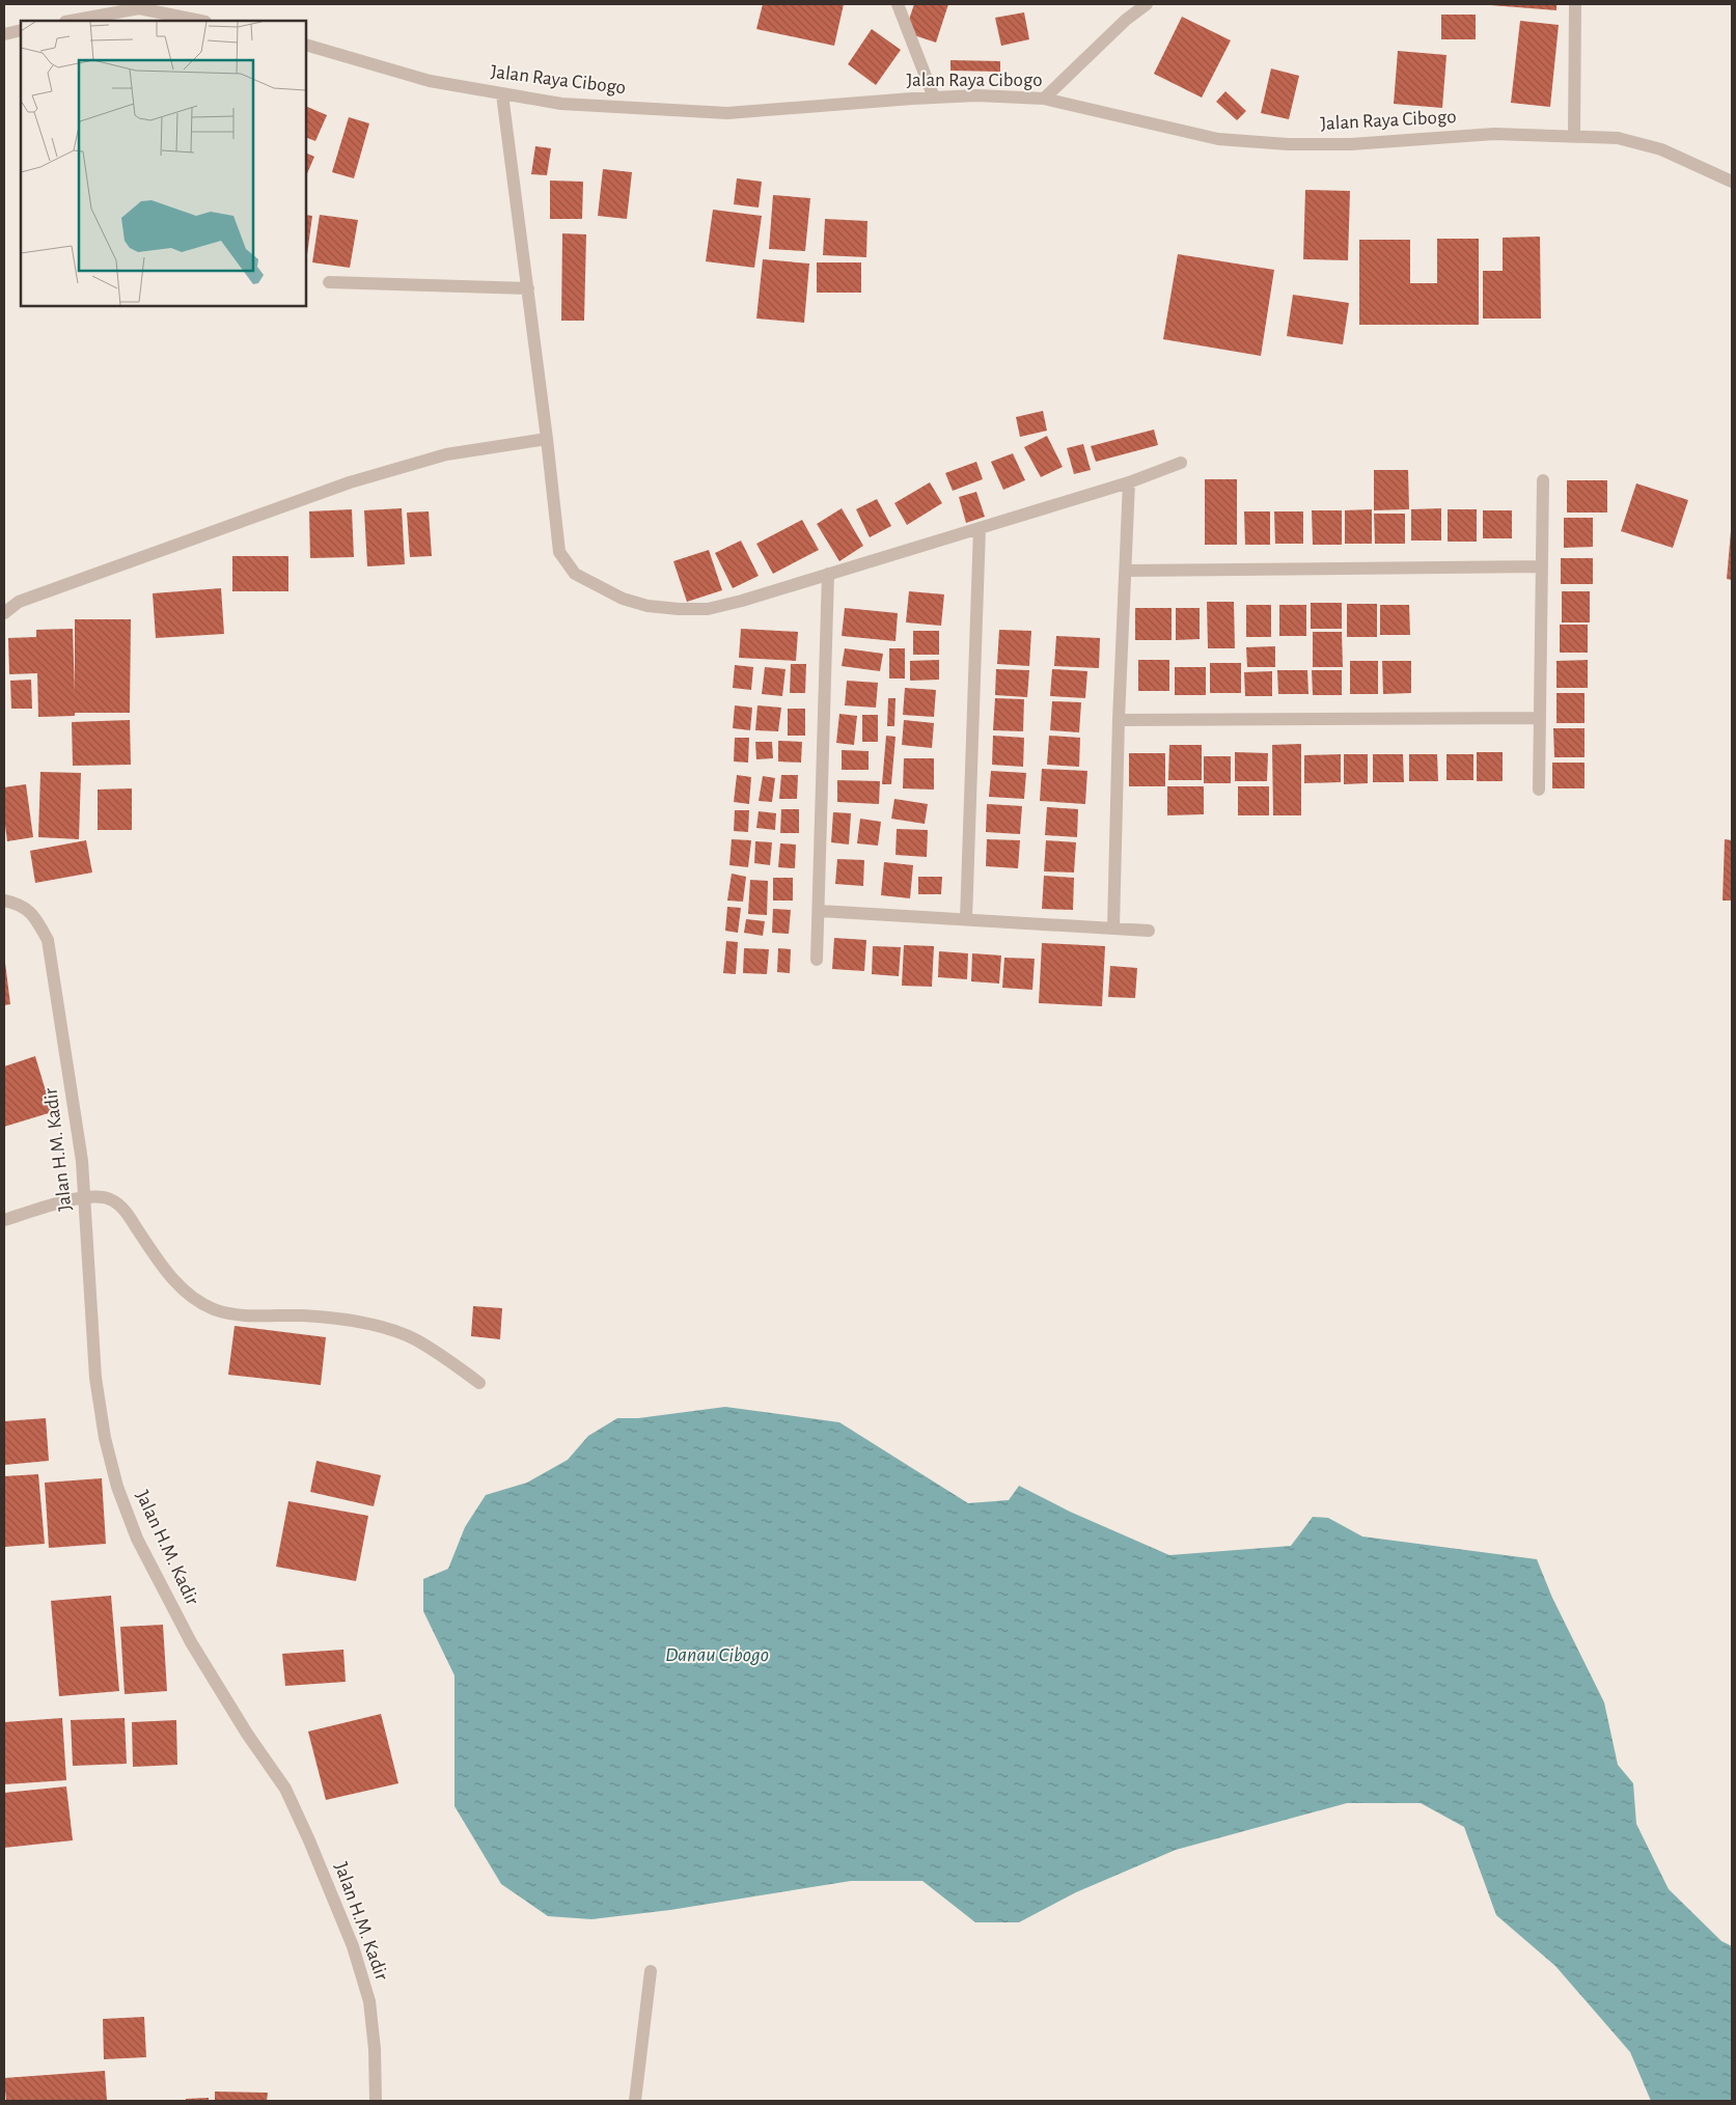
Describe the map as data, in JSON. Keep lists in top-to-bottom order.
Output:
{
  "streets": {
    "street": ["Jalan Raya Cibogo", "Jalan H.M. Kadir"]
  },
  "water": ["Danau Cibogo"]
}
